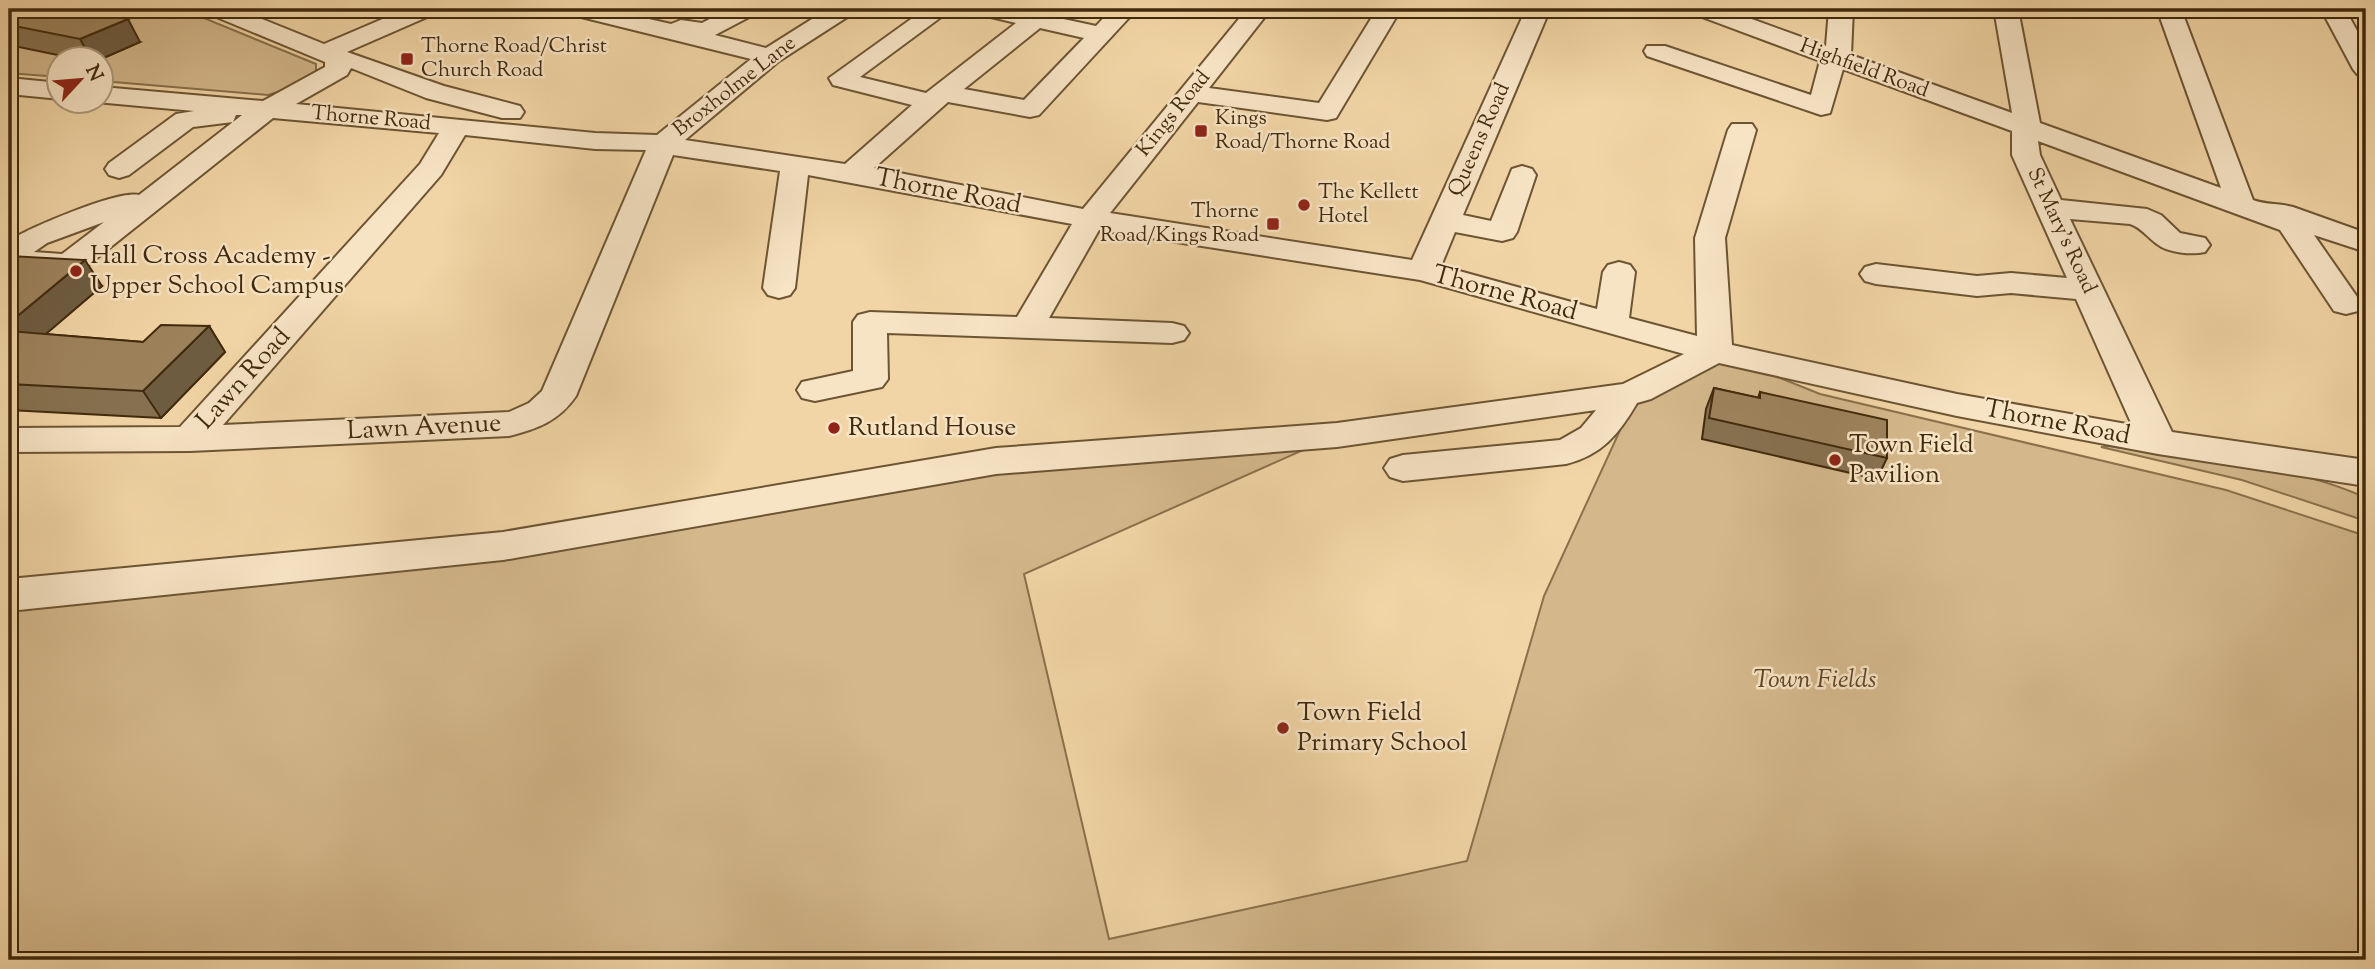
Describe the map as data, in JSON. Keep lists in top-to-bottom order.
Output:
{
  "streets": {
    "street": [
      "Highfield Road",
      "Broxholme Lane",
      "Kings Road",
      "Thorne Road",
      "Queens Road",
      "St Mary's Road",
      "Lawn Road",
      "Lawn Avenue"
    ]
  },
  "crossings": [
    ["Highfield Road", "St Mary's Road"],
    ["Broxholme Lane", "Thorne Road"],
    ["Broxholme Lane", "Lawn Avenue"],
    ["Kings Road", "Thorne Road"],
    ["Thorne Road", "Queens Road"],
    ["Thorne Road", "St Mary's Road"],
    ["Thorne Road", "Lawn Road"],
    ["Thorne Road", "Lawn Avenue"],
    ["Lawn Road", "Lawn Avenue"]
  ],
  "parks": ["Town Fields"],
  "places": {
    "transit": ["Thorne Road/Christ Church Road", "Kings Road/Thorne Road", "Thorne Road/Kings Road"],
    "other": [
      "The Kellett Hotel",
      "Hall Cross Academy - Upper School Campus",
      "Rutland House",
      "Town Field Pavilion",
      "Town Field Primary School"
    ]
  },
  "north": "top right"
}
